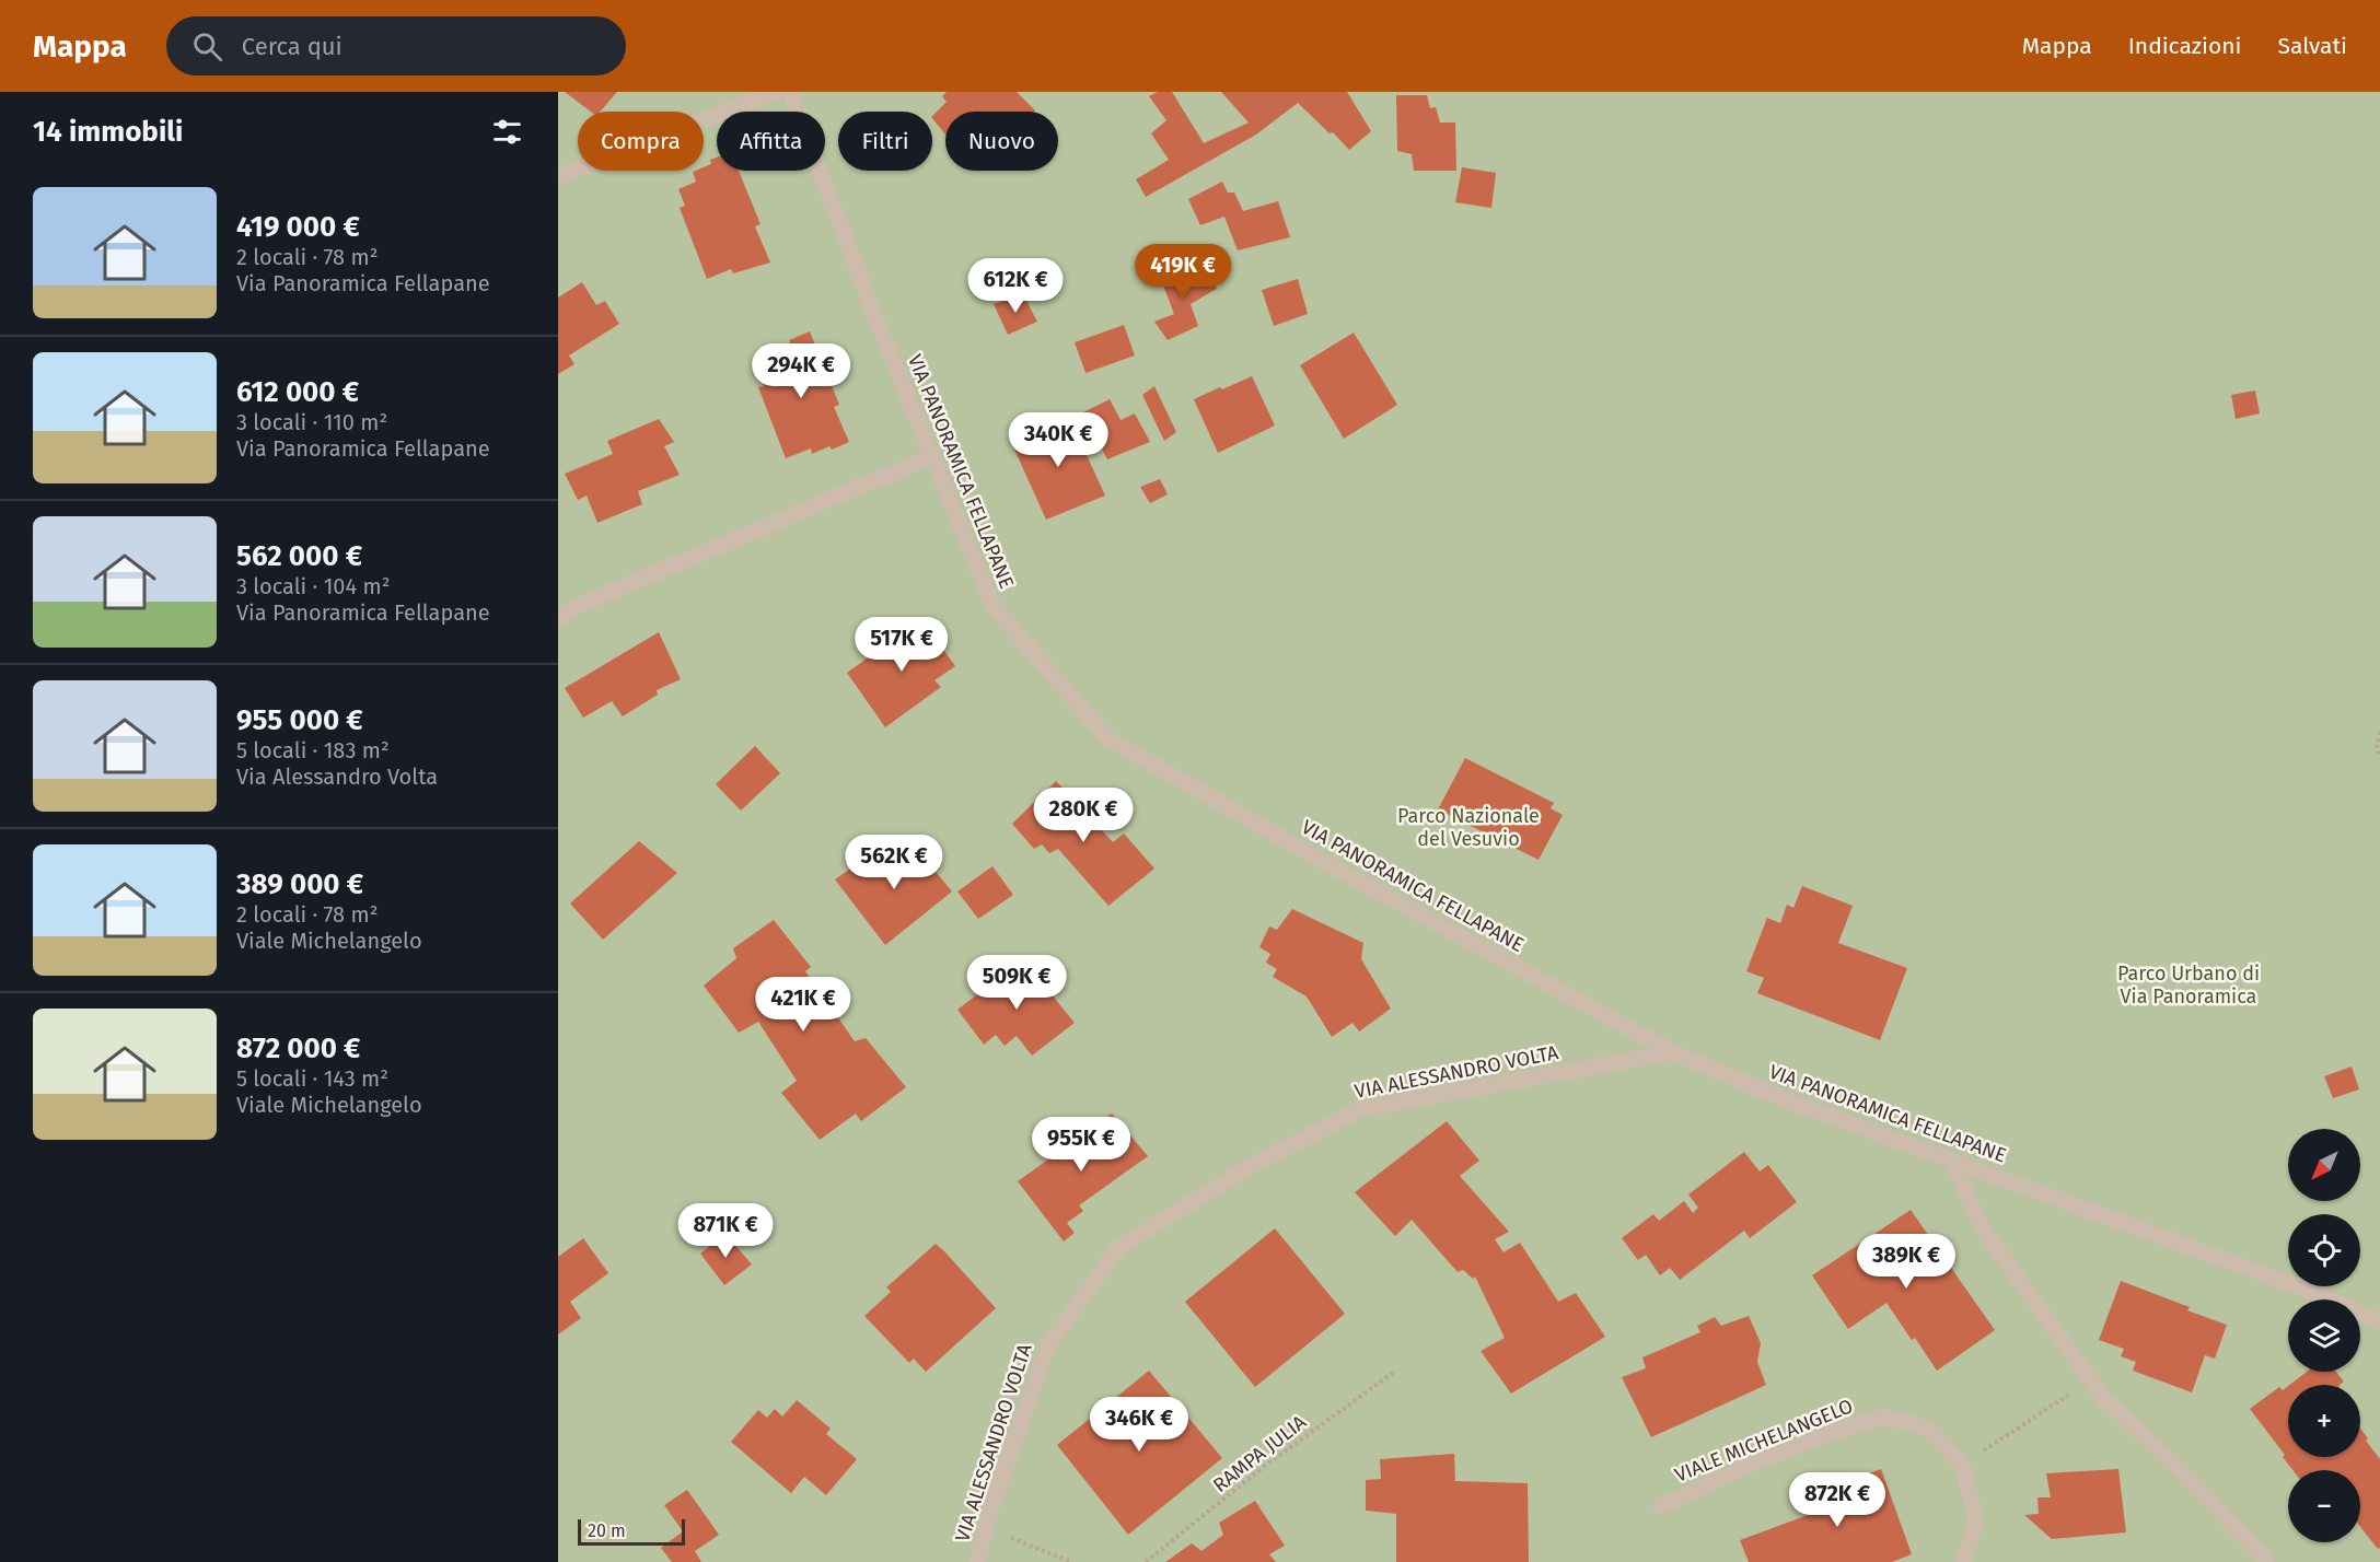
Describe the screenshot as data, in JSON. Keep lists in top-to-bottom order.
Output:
{
  "streets": {
    "street": ["VIA PANORAMICA FELLAPANE", "VIA ALESSANDRO VOLTA", "VIALE MICHELANGELO"],
    "path": ["RAMPA JULIA"]
  },
  "crossings": [
    ["VIA PANORAMICA FELLAPANE", "VIA ALESSANDRO VOLTA"]
  ],
  "parks": ["Parco Nazionale del Vesuvio", "Parco Urbano di Via Panoramica"],
  "scale_bar": "20 m",
  "north": "bottom left",
  "page": {
    "header": "Mappa",
    "search": "Cerca qui",
    "nav": ["Mappa", "Indicazioni", "Salvati"],
    "heading": "14 immobili",
    "chip": [
      "Compra",
      "Affitta",
      "Filtri",
      "Nuovo"
    ],
    "list": [
      {
        "name": "419 000 €",
        "note": "2 locali · 78 m² · Via Panoramica Fellapane"
      },
      {
        "name": "612 000 €",
        "note": "3 locali · 110 m² · Via Panoramica Fellapane"
      },
      {
        "name": "562 000 €",
        "note": "3 locali · 104 m² · Via Panoramica Fellapane"
      },
      {
        "name": "955 000 €",
        "note": "5 locali · 183 m² · Via Alessandro Volta"
      },
      {
        "name": "389 000 €",
        "note": "2 locali · 78 m² · Viale Michelangelo"
      },
      {
        "name": "872 000 €",
        "note": "5 locali · 143 m² · Viale Michelangelo"
      }
    ],
    "price": [
      "419K €",
      "612K €",
      "294K €",
      "340K €",
      "517K €",
      "280K €",
      "562K €",
      "509K €",
      "421K €",
      "955K €",
      "871K €",
      "389K €",
      "346K €",
      "872K €"
    ],
    "map_buttons": ["+", "−"],
    "scale": "20 m"
  }
}
